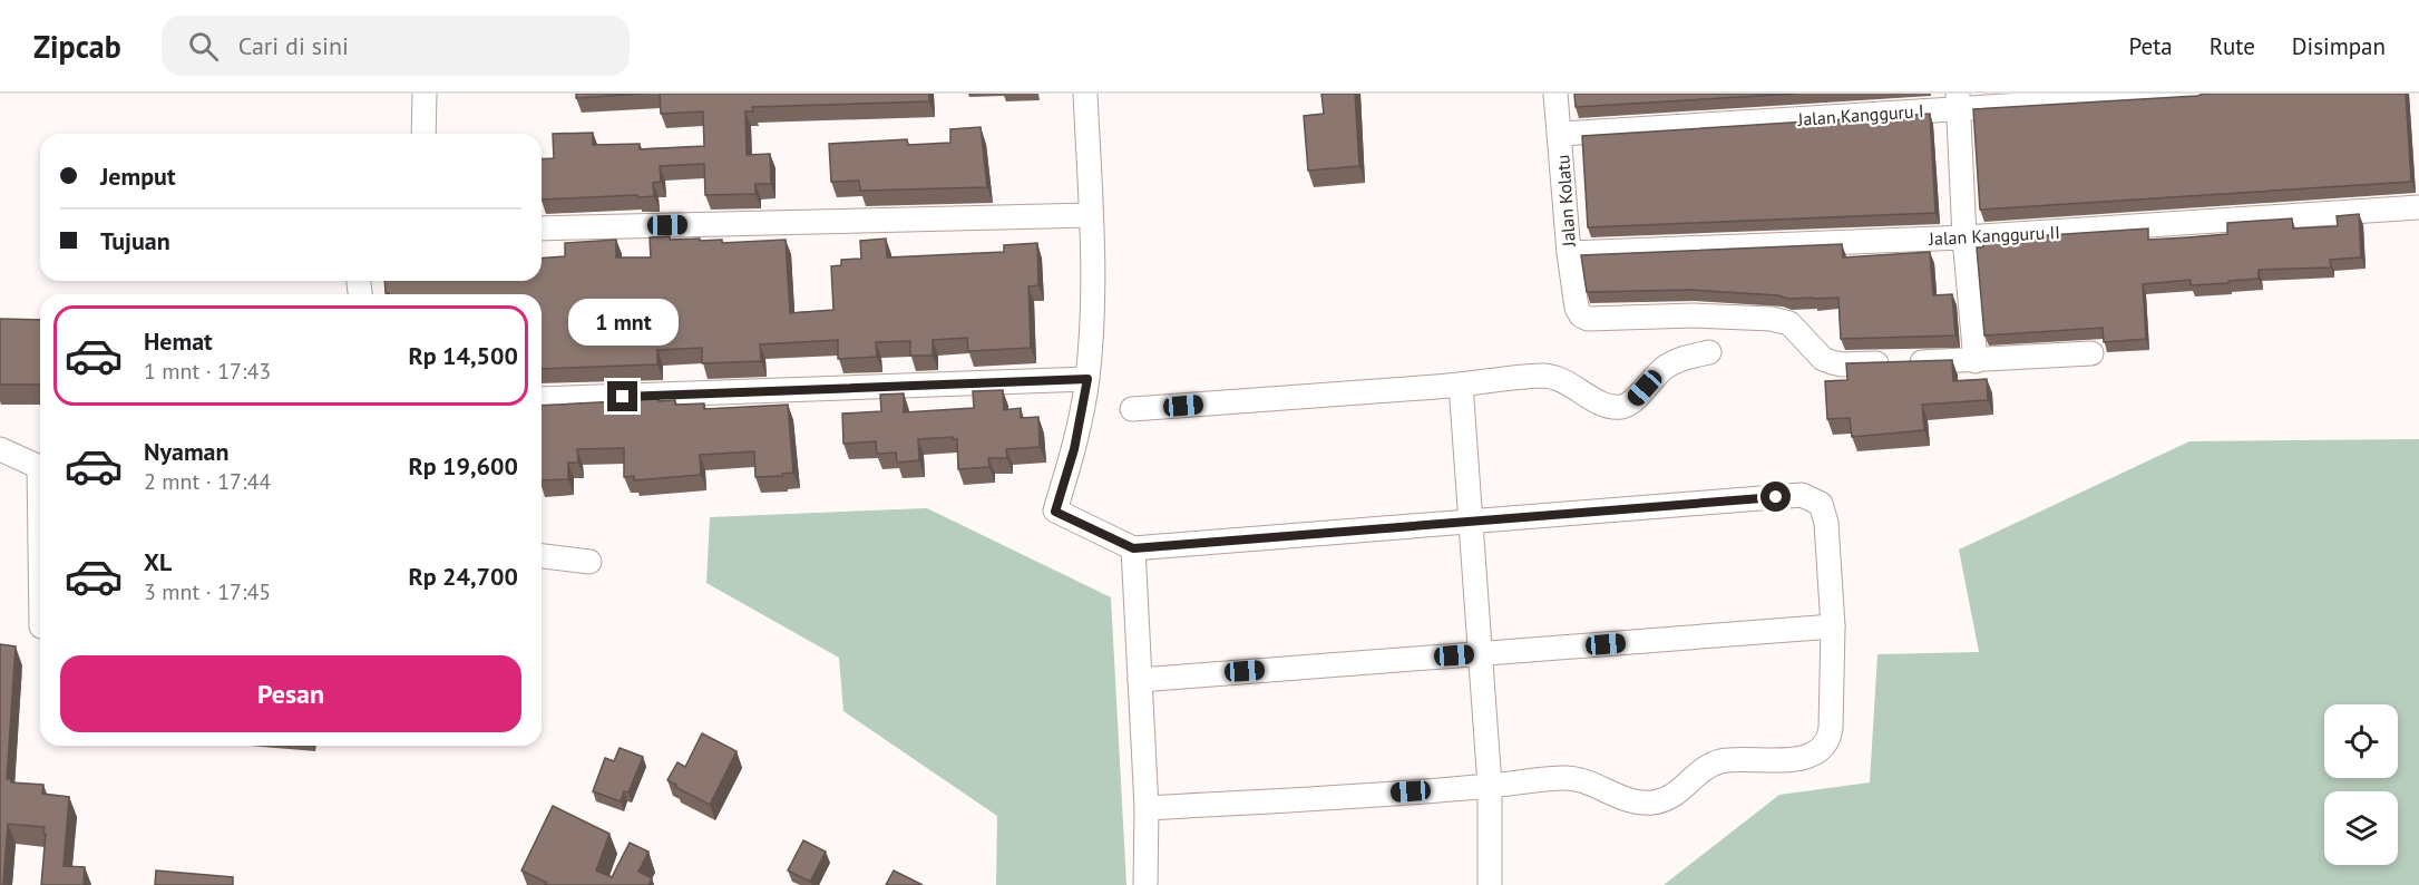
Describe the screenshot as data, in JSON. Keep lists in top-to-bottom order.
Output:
{
  "streets": {
    "street": ["Jalan Kangguru I", "Jalan Kolatu", "Jalan Kangguru II"]
  },
  "crossings": [
    ["Jalan Kangguru I", "Jalan Kolatu"],
    ["Jalan Kolatu", "Jalan Kangguru II"]
  ],
  "page": {
    "header": "Zipcab",
    "search": "Cari di sini",
    "nav": ["Peta", "Rute", "Disimpan"],
    "banner": ["Jemput", "Tujuan"],
    "bubble": "1 mnt",
    "list": [
      {
        "name": "Hemat",
        "note": "1 mnt · 17:43",
        "value": "Rp 14,500"
      },
      {
        "name": "Nyaman",
        "note": "2 mnt · 17:44",
        "value": "Rp 19,600"
      },
      {
        "name": "XL",
        "note": "3 mnt · 17:45",
        "value": "Rp 24,700"
      }
    ],
    "buttons": "Pesan"
  }
}
